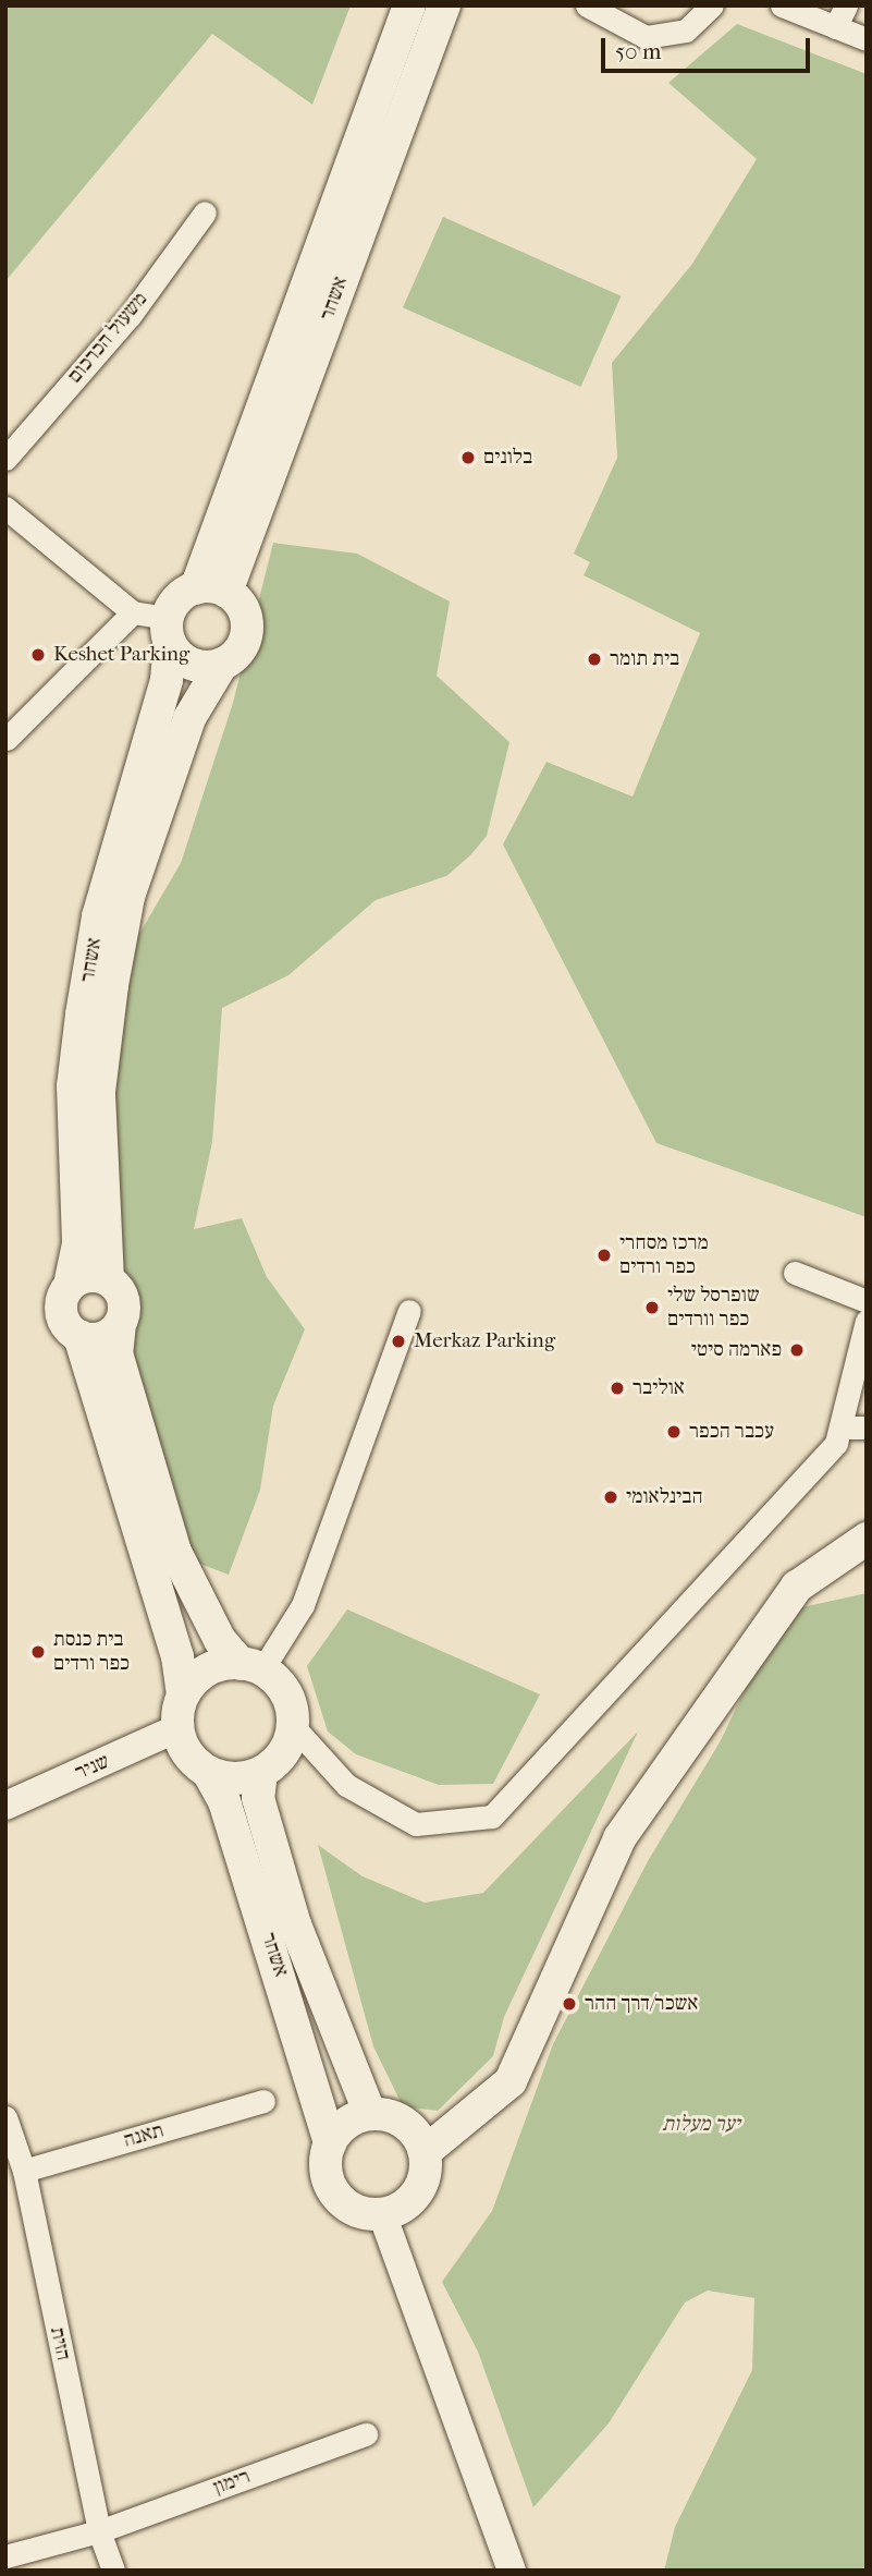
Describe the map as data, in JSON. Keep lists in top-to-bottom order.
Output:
{
  "streets": {
    "main road": ["אשחר"],
    "street": [
      "משעול הכרכום",
      "שניר",
      "תאנה",
      "הזית",
      "רימון"
    ]
  },
  "crossings": [
    ["אשחר", "שניר"],
    ["תאנה", "הזית"],
    ["הזית", "רימון"]
  ],
  "parks": ["יער מעלות"],
  "places": [
    "בלונים",
    "Keshet Parking",
    "בית תומר",
    "מרכז מסחרי כפר ורדים",
    "שופרסל שלי כפר וורדים",
    "Merkaz Parking",
    "פארמה סיטי",
    "אוליבר",
    "עכבר הכפר",
    "הבינלאומי",
    "בית כנסת כפר ורדים",
    "אשכר/דרך ההר"
  ],
  "scale_bar": "50 m"
}
